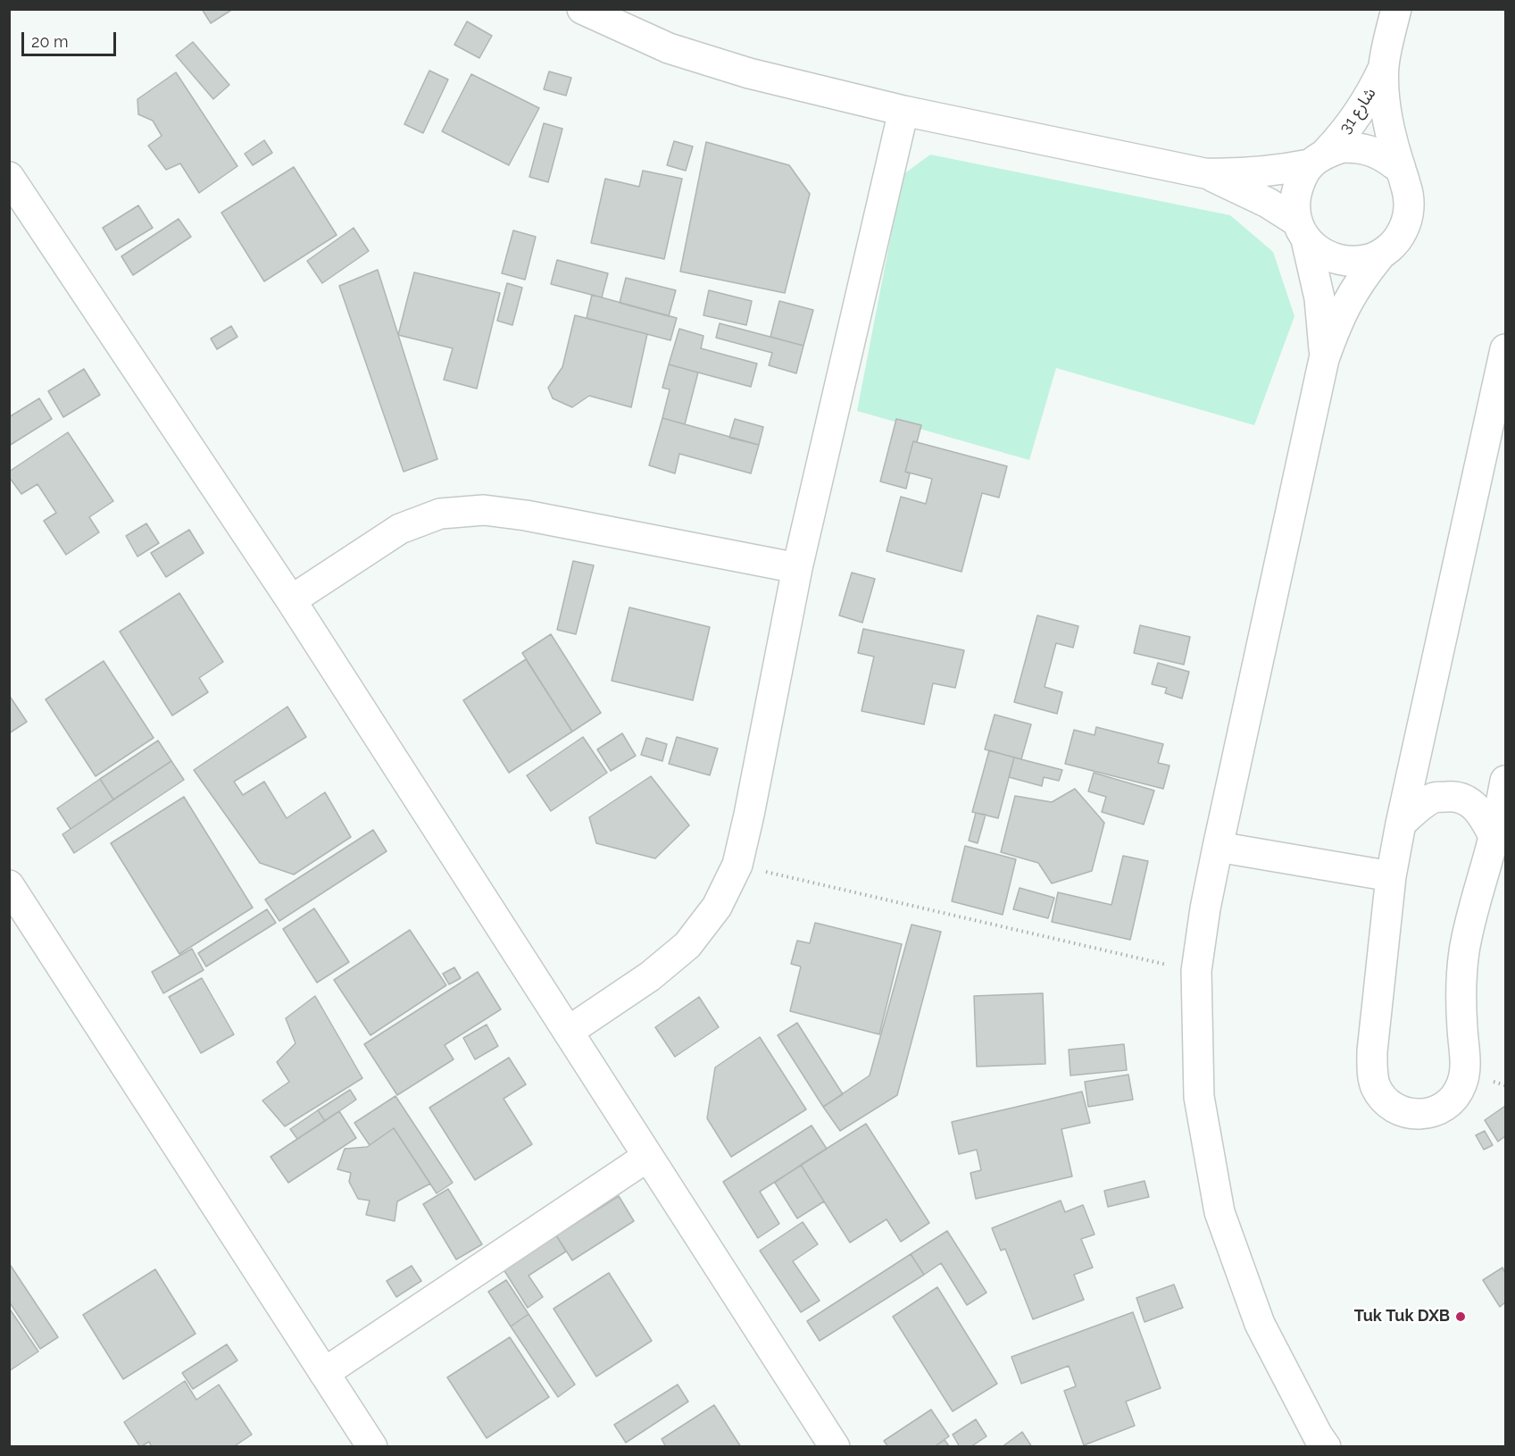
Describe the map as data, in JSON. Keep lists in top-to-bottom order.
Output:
{
  "streets": {
    "street": ["شارع 31"]
  },
  "places": ["Tuk Tuk DXB"],
  "scale_bar": "20 m"
}
